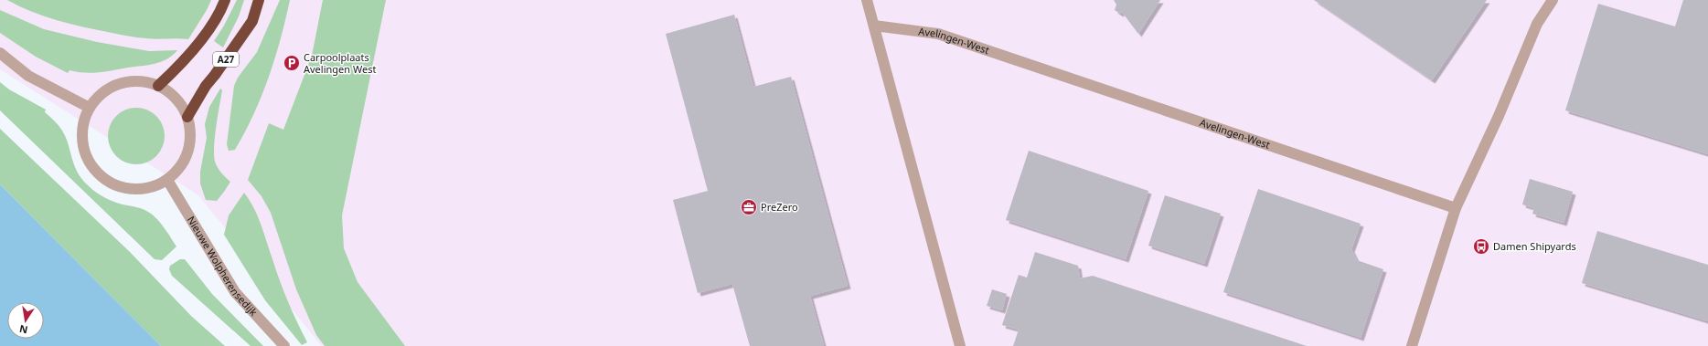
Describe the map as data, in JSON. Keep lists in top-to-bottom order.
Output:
{
  "streets": {
    "highway": ["A27"],
    "street": ["Avelingen-West", "Nieuwe Wolpherensedijk"]
  },
  "crossings": [
    ["A27", "Nieuwe Wolpherensedijk"]
  ],
  "places": {
    "parking": ["Carpoolplaats Avelingen West"],
    "office": ["PreZero"],
    "bus stop": ["Damen Shipyards"]
  },
  "north": "bottom"
}
